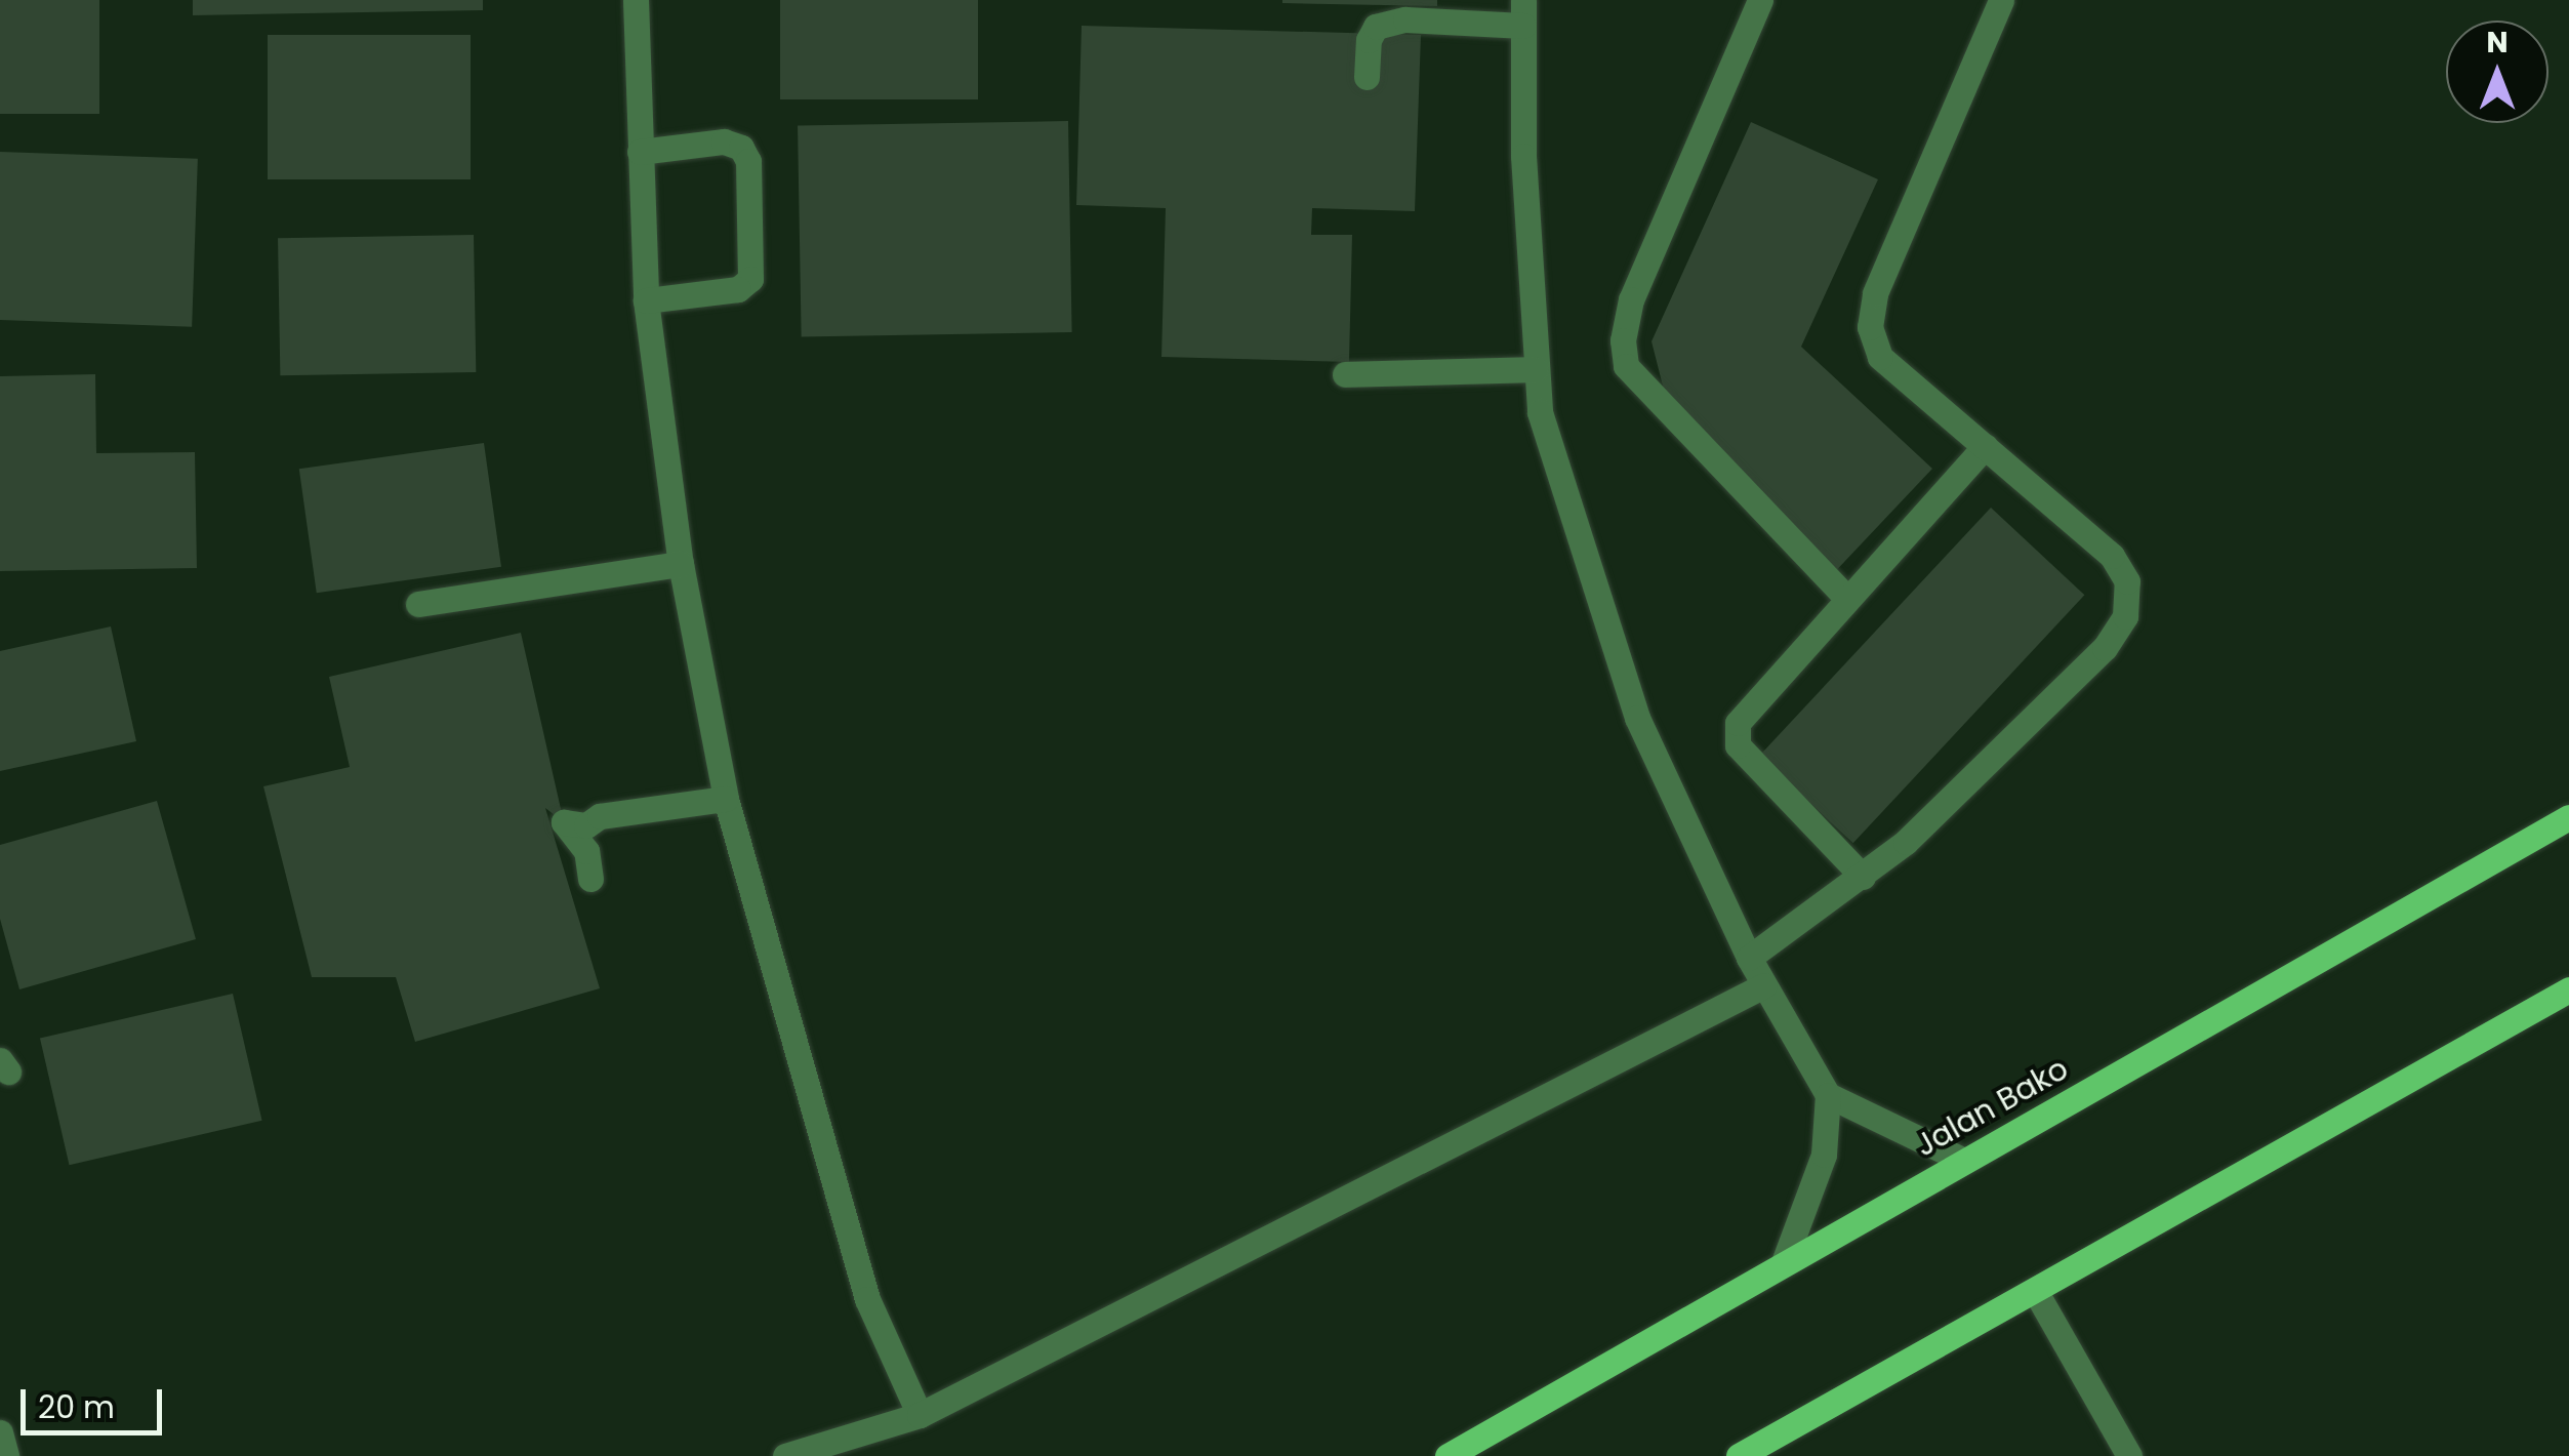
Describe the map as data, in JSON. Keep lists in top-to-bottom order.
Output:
{
  "streets": {
    "main road": ["Jalan Bako"]
  },
  "scale_bar": "20 m",
  "north": "top"
}
